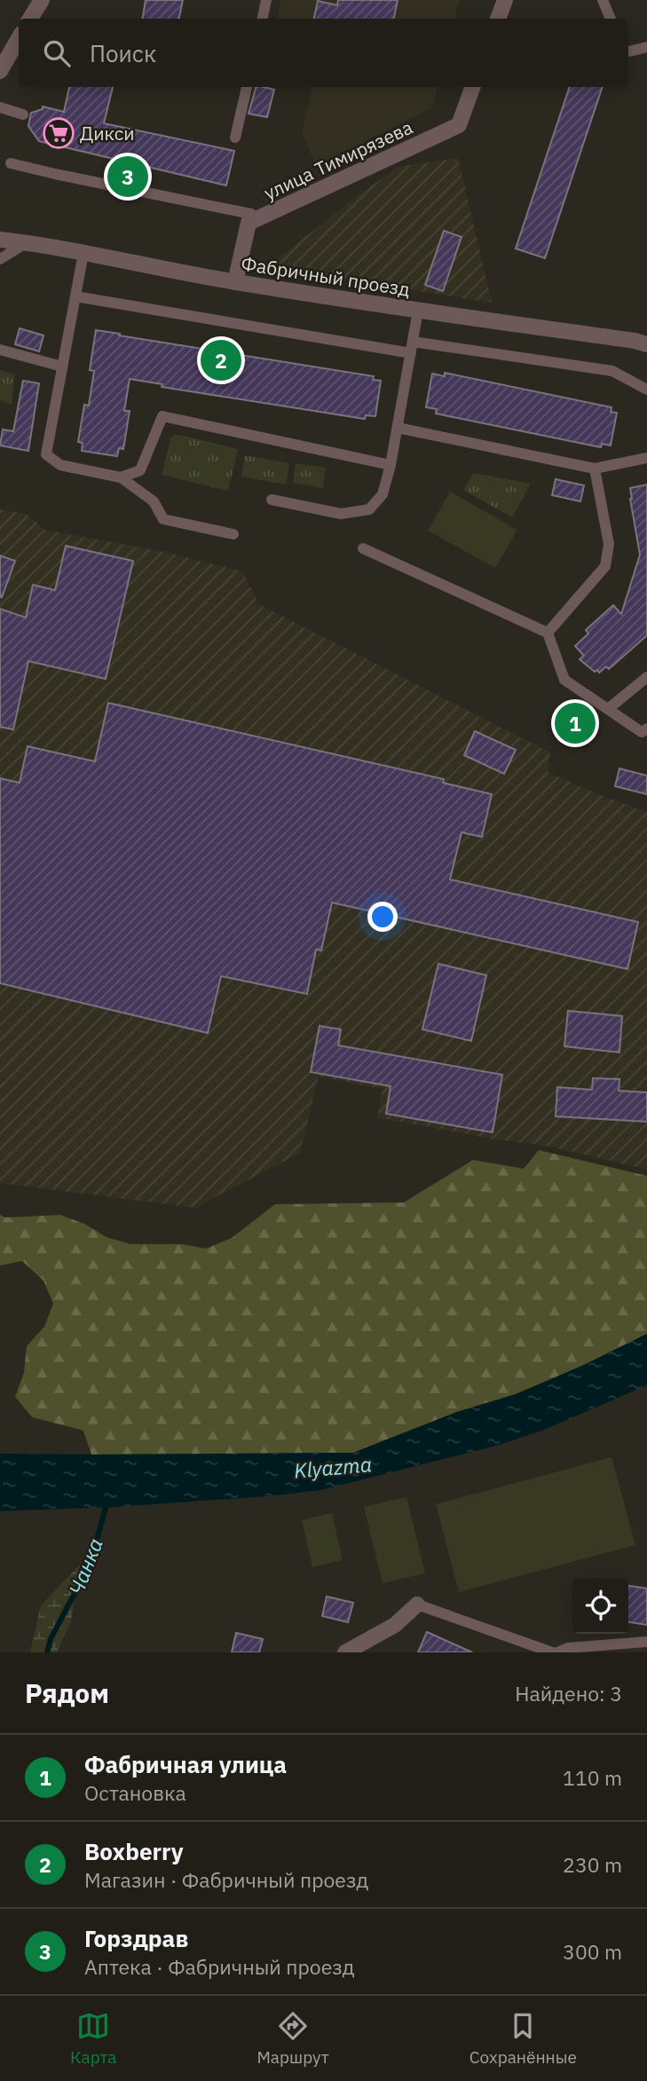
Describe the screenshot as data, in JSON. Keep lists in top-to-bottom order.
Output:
{
  "streets": {
    "street": ["улица Тимирязева", "Фабричный проезд"]
  },
  "crossings": [
    ["улица Тимирязева", "Фабричный проезд"]
  ],
  "water": ["Klyazma", "Чанка"],
  "places": {
    "supermarket": ["Дикси"]
  },
  "page": {
    "search": "Поиск",
    "pins": ["3", "2", "1"],
    "heading": ["Рядом", "Найдено: 3"],
    "list": [
      {
        "mark": "1",
        "name": "Фабричная улица",
        "note": "Остановка",
        "value": "110 m"
      },
      {
        "mark": "2",
        "name": "Boxberry",
        "note": "Магазин · Фабричный проезд",
        "value": "230 m"
      },
      {
        "mark": "3",
        "name": "Горздрав",
        "note": "Аптека · Фабричный проезд",
        "value": "300 m"
      }
    ],
    "nav": ["Карта", "Маршрут", "Сохранённые"]
  }
}
